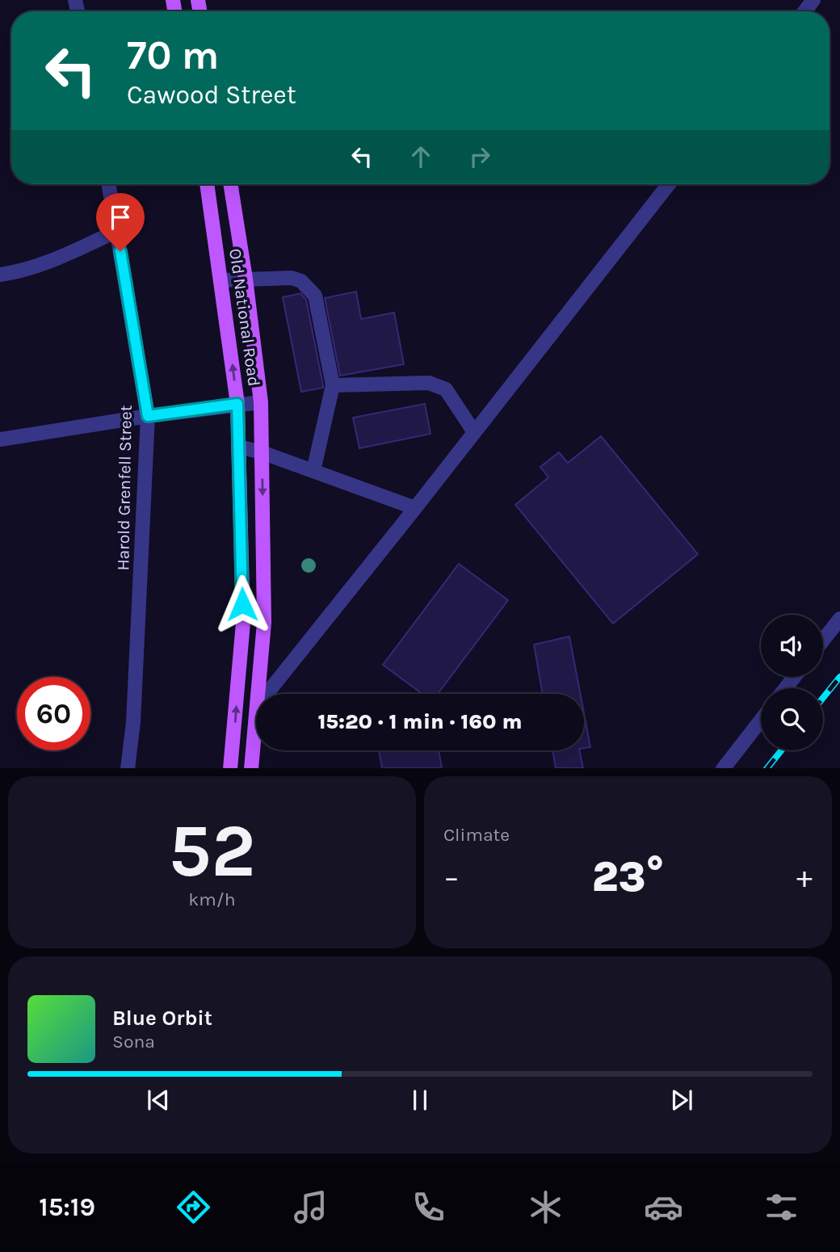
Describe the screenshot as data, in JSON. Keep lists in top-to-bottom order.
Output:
{
  "streets": {
    "main road": ["Old National Road"],
    "street": ["Harold Grenfell Street"]
  },
  "page": {
    "turn": ["70 m", "Cawood Street"],
    "limit": "60",
    "trip": "15:20 · 1 min · 160 m",
    "tile": [
      ["52", "km/h"],
      "Climate"
    ],
    "heat": ["−", "23°", "+"],
    "song": ["Blue Orbit", "Sona"],
    "tabs": "15:19"
  }
}
